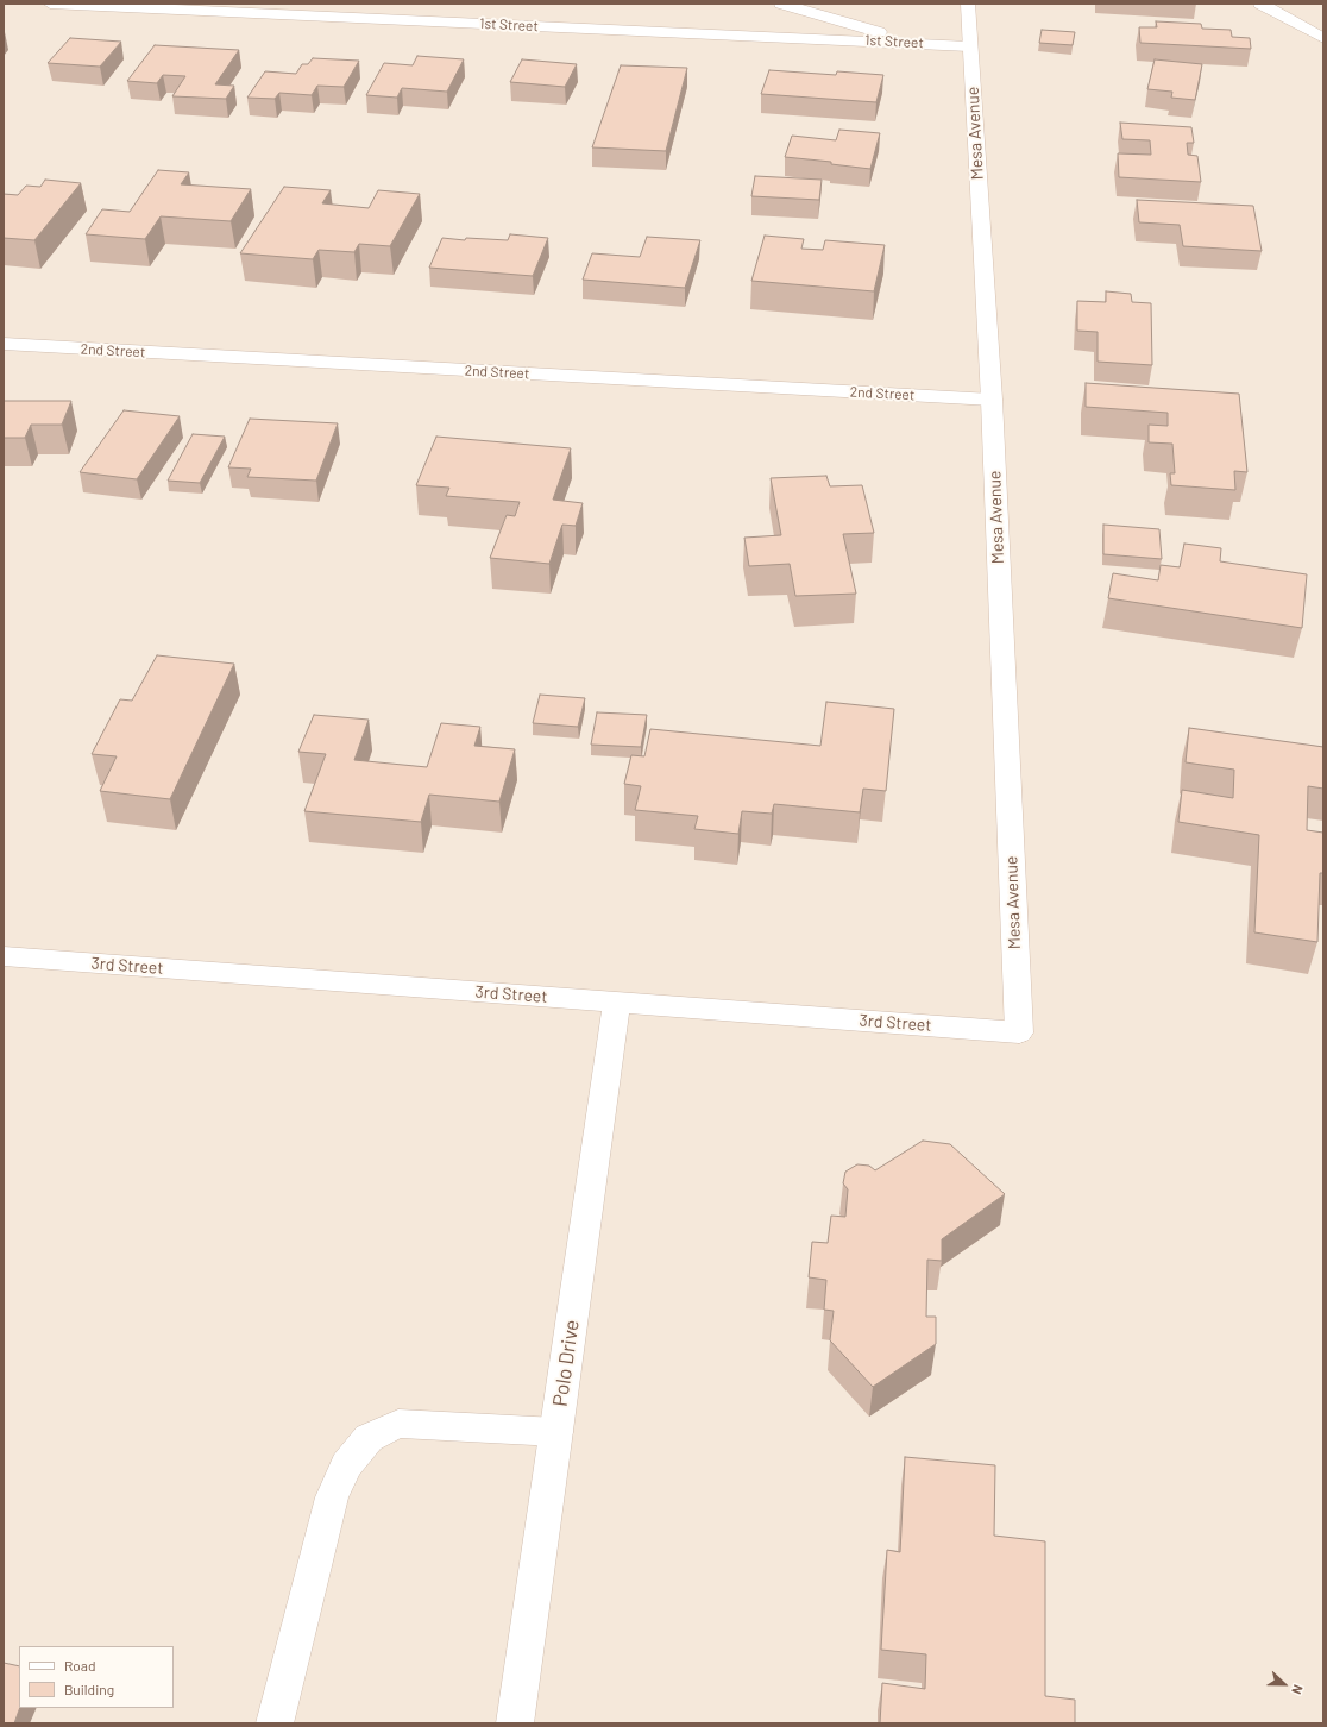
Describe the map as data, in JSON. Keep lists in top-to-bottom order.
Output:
{
  "streets": {
    "street": [
      "1st Street",
      "Mesa Avenue",
      "2nd Street",
      "3rd Street",
      "Polo Drive"
    ]
  },
  "crossings": [
    ["1st Street", "Mesa Avenue"],
    ["Mesa Avenue", "2nd Street"],
    ["Mesa Avenue", "3rd Street"],
    ["3rd Street", "Polo Drive"]
  ],
  "legend": ["Road", "Building"],
  "north": "right"
}
